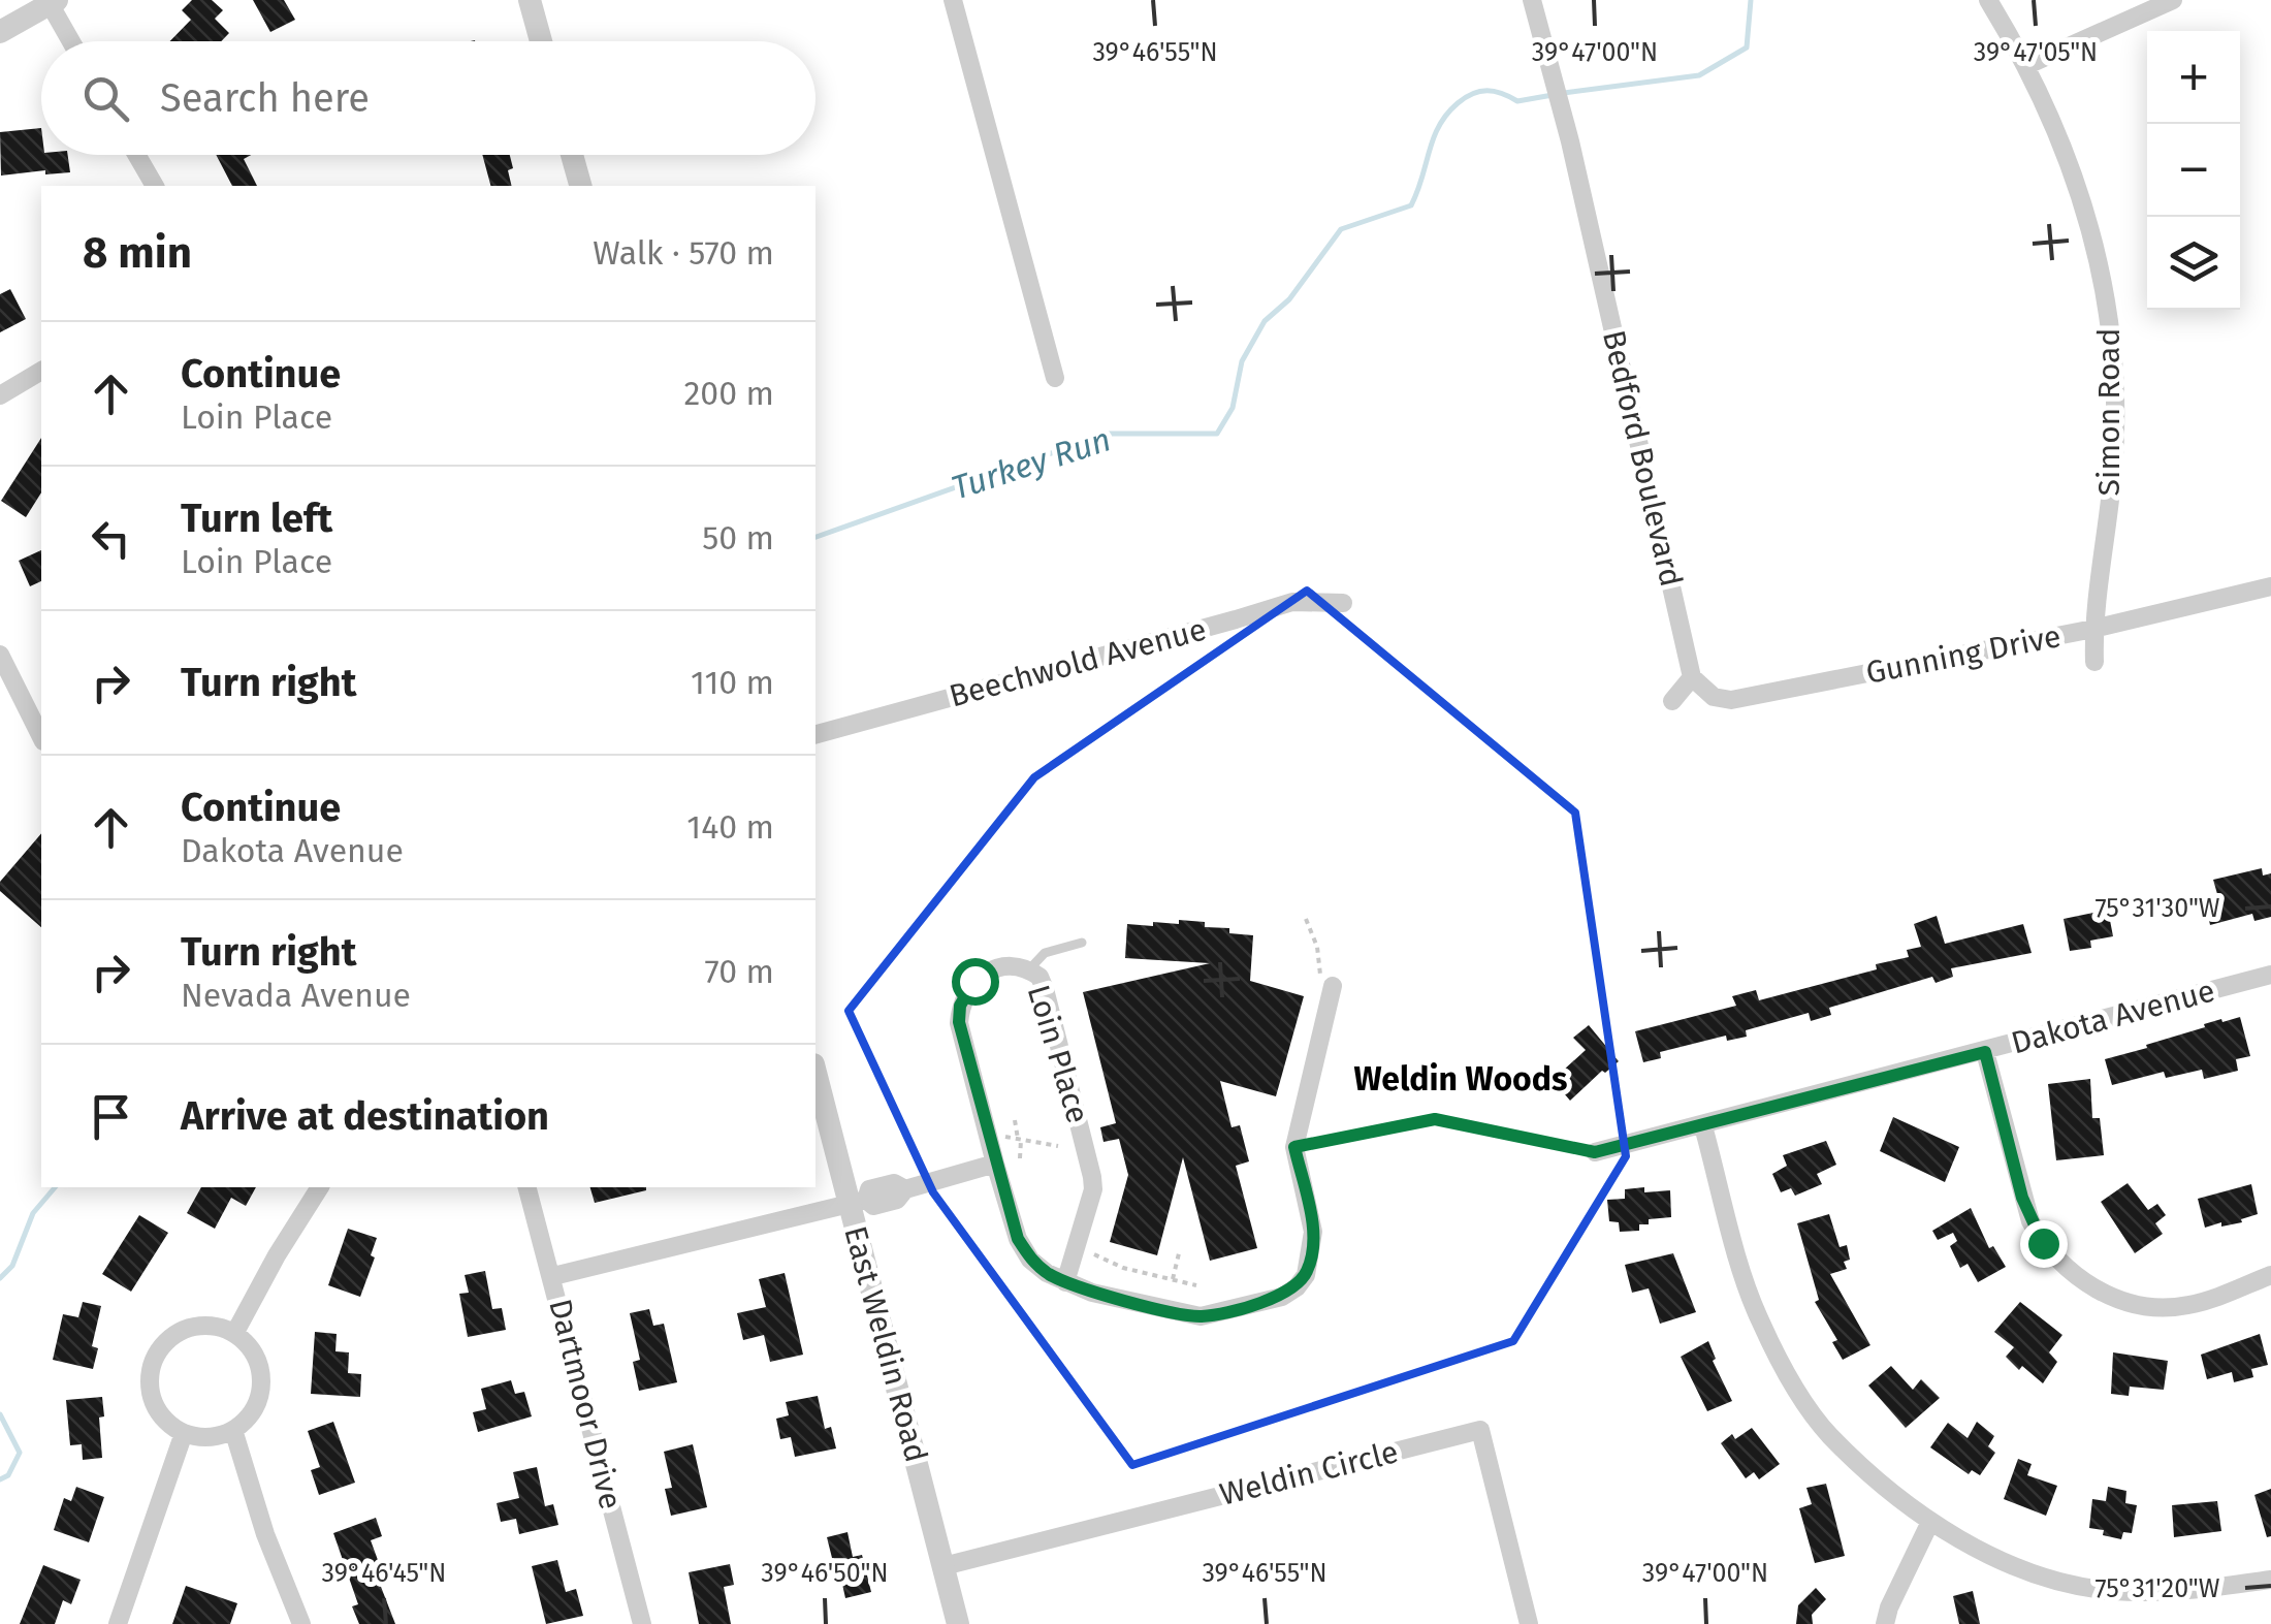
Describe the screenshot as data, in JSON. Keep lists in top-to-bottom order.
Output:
{
  "streets": {
    "street": [
      "Simon Road",
      "Bedford Boulevard",
      "Gunning Drive",
      "Beechwold Avenue",
      "Dakota Avenue",
      "Loin Place",
      "East Weldin Road",
      "Dartmoor Drive",
      "Weldin Circle"
    ]
  },
  "crossings": [
    ["Simon Road", "Gunning Drive"],
    ["Bedford Boulevard", "Gunning Drive"],
    ["East Weldin Road", "Weldin Circle"]
  ],
  "districts": ["Weldin Woods"],
  "water": ["Turkey Run"],
  "page": {
    "map_buttons": ["+", "−"],
    "search": "Search here",
    "heading": ["8 min", "Walk · 570 m"],
    "list": [
      ["Continue", "Loin Place", "200 m"],
      ["Turn left", "Loin Place", "50 m"],
      ["Turn right", "110 m"],
      ["Continue", "Dakota Avenue", "140 m"],
      ["Turn right", "Nevada Avenue", "70 m"],
      "Arrive at destination"
    ]
  },
  "coordinates": [
    "39°46'55\"N",
    "39°47'00\"N",
    "39°47'05\"N",
    "75°31'30\"W",
    "39°46'45\"N",
    "39°46'50\"N",
    "75°31'20\"W"
  ]
}
